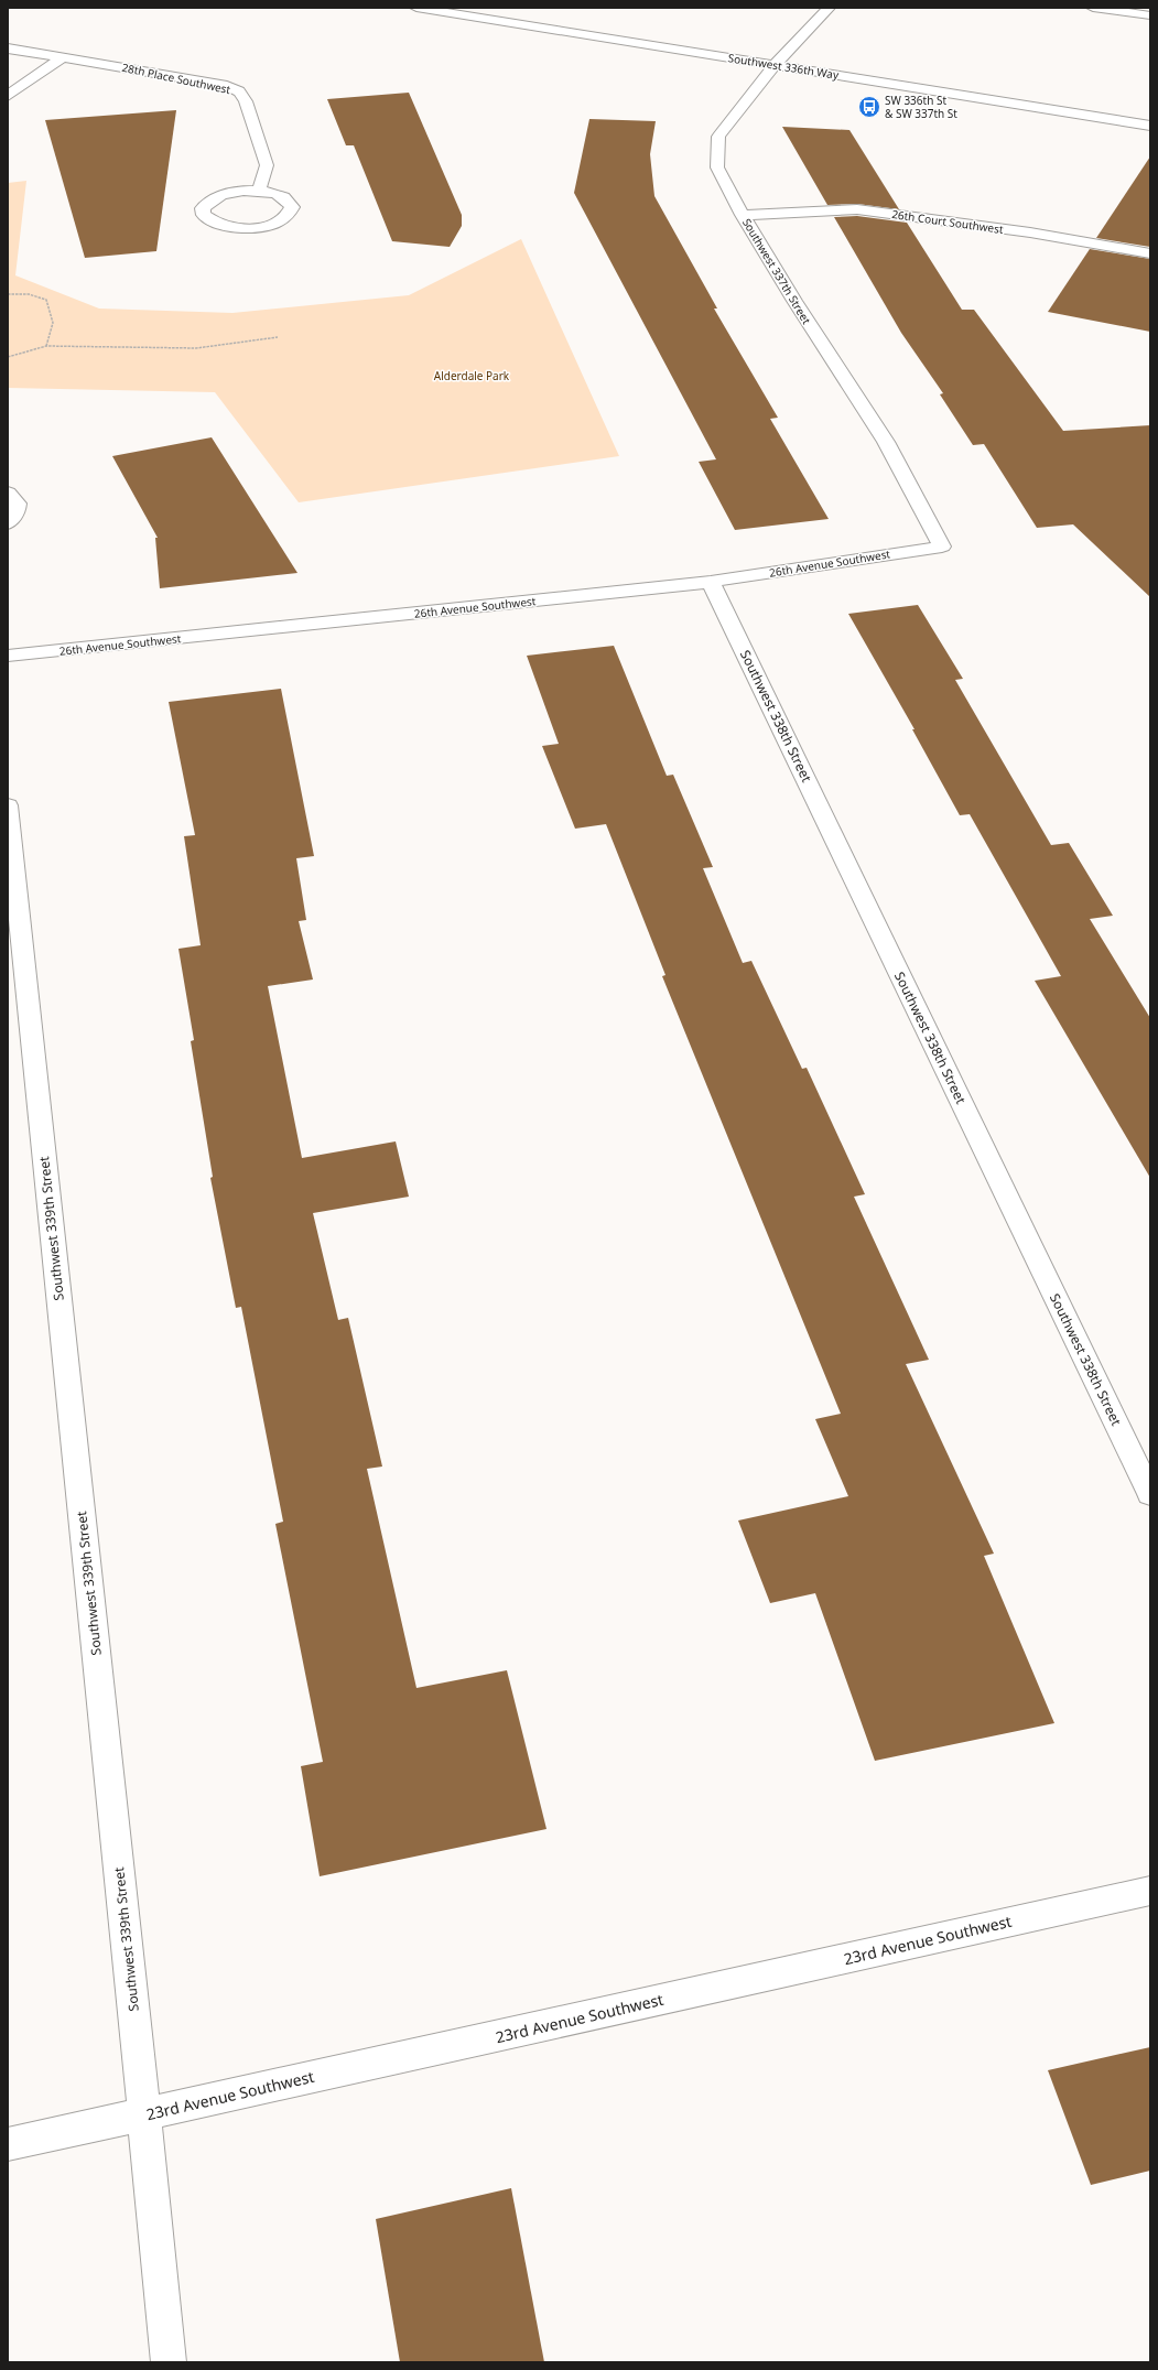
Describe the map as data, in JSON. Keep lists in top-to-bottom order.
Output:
{
  "streets": {
    "street": [
      "Southwest 336th Way",
      "28th Place Southwest",
      "26th Court Southwest",
      "Southwest 337th Street",
      "26th Avenue Southwest",
      "Southwest 338th Street",
      "Southwest 339th Street",
      "23rd Avenue Southwest"
    ]
  },
  "crossings": [
    ["Southwest 336th Way", "Southwest 337th Street"],
    ["26th Court Southwest", "Southwest 337th Street"],
    ["Southwest 337th Street", "26th Avenue Southwest"],
    ["26th Avenue Southwest", "Southwest 338th Street"],
    ["Southwest 339th Street", "23rd Avenue Southwest"]
  ],
  "parks": ["Alderdale Park"],
  "places": {
    "bus stop": ["SW 336th St & SW 337th St"]
  }
}
